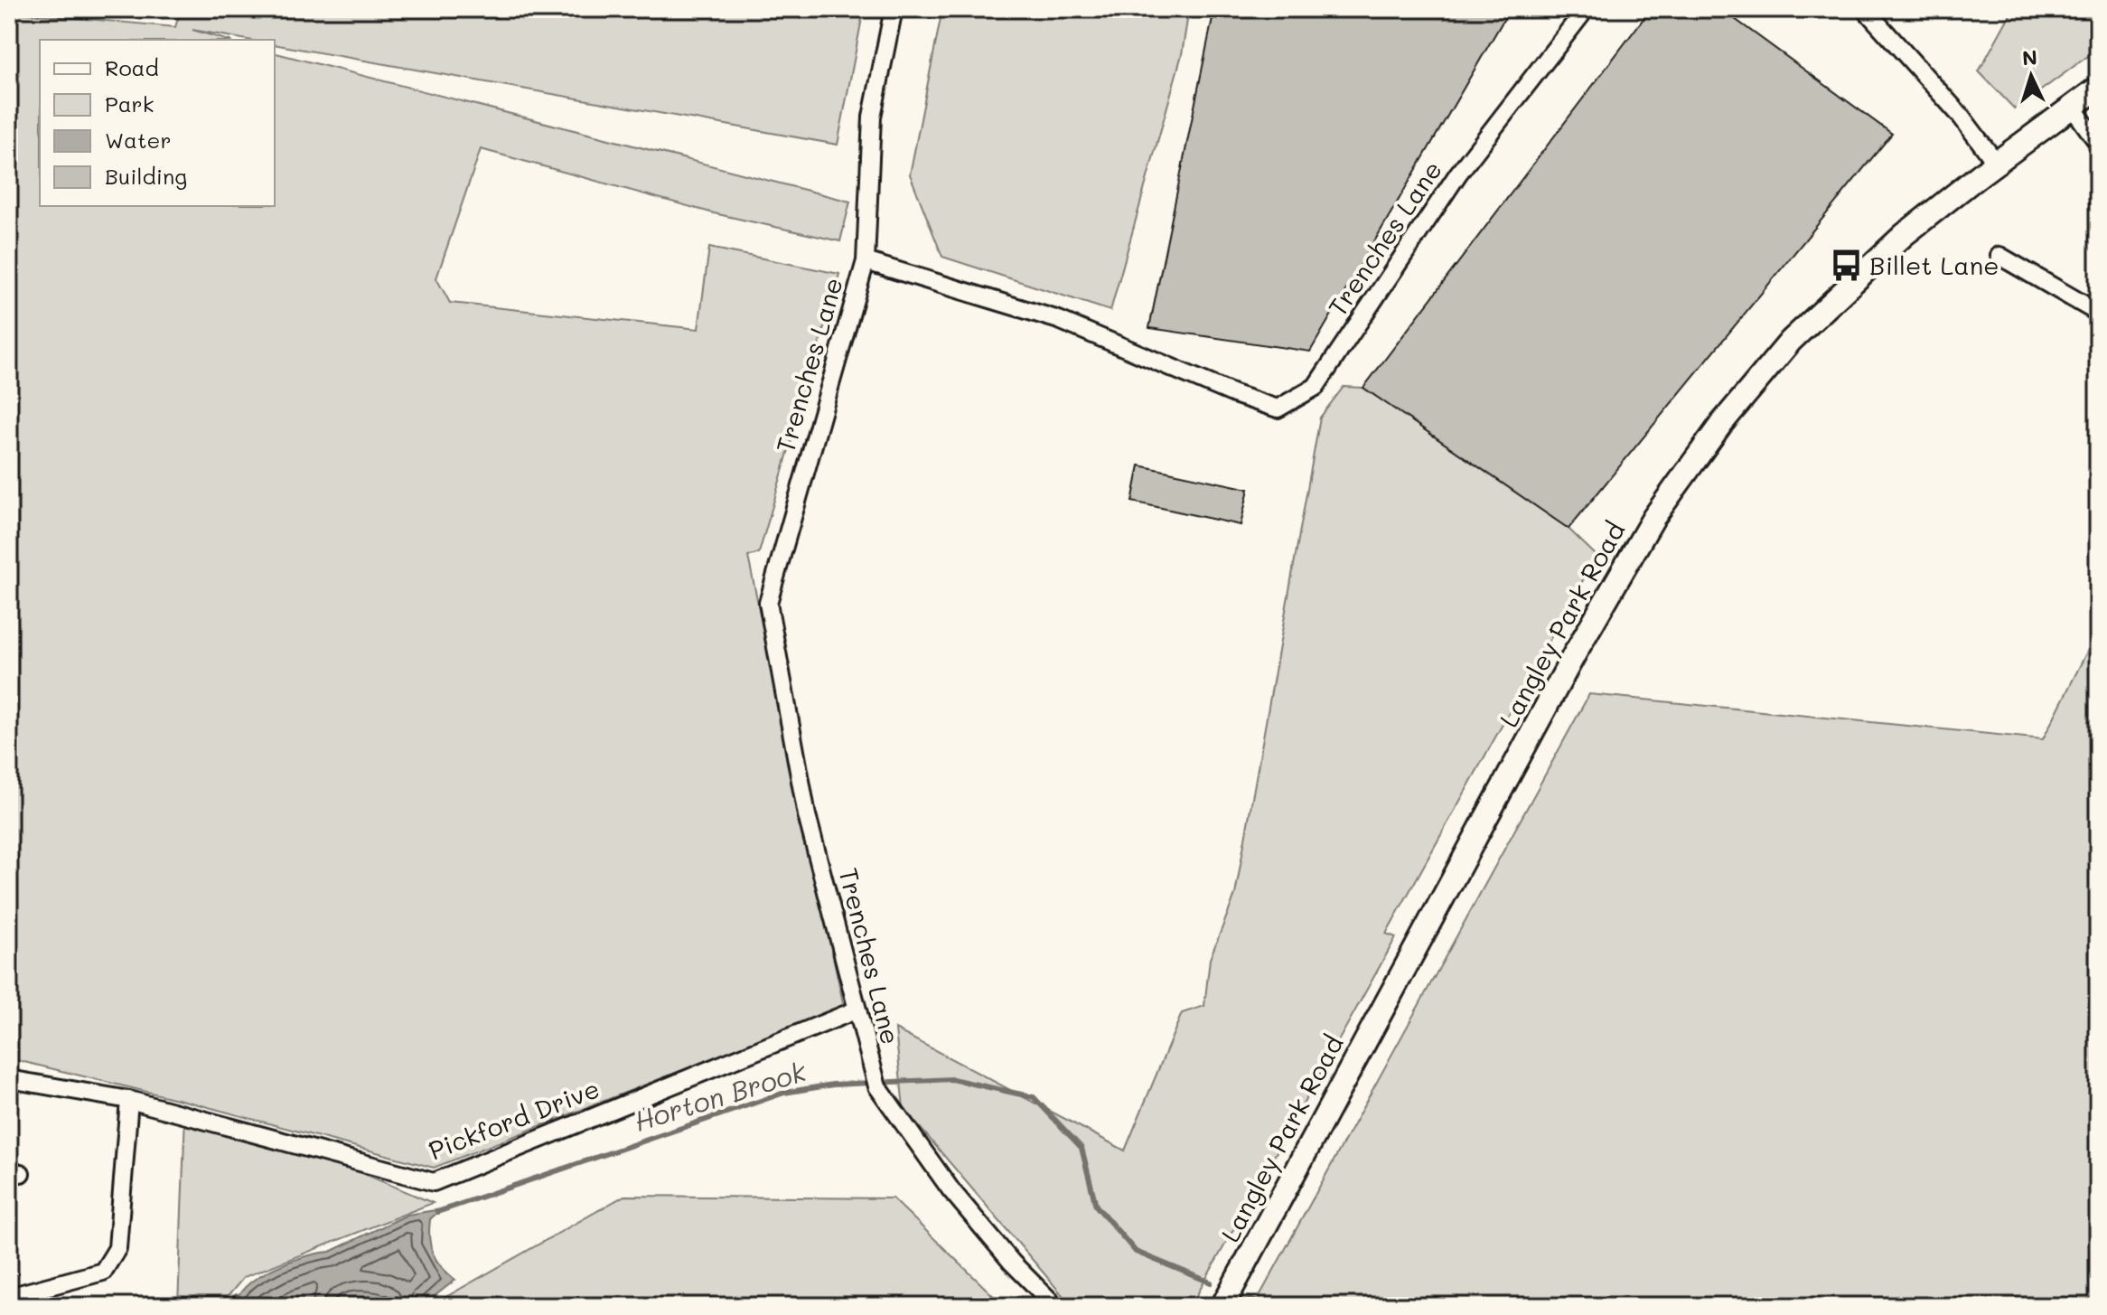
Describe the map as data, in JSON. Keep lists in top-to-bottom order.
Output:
{
  "streets": {
    "main road": ["Langley Park Road"],
    "street": ["Trenches Lane", "Pickford Drive"]
  },
  "crossings": [
    ["Trenches Lane", "Pickford Drive"]
  ],
  "water": ["Horton Brook"],
  "places": {
    "bus stop": ["Billet Lane"]
  },
  "legend": [
    "Road",
    "Park",
    "Water",
    "Building"
  ],
  "north": "top"
}
